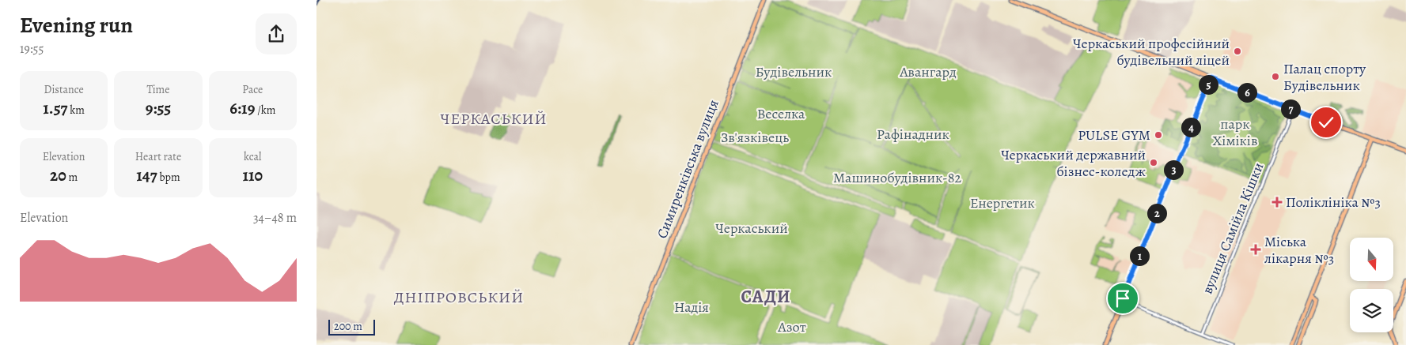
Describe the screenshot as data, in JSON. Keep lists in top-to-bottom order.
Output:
{
  "streets": {
    "main road": ["Симиренківська вулиця"],
    "street": ["вулиця Самійла Кішки"]
  },
  "districts": ["ЧЕРКАСЬКИЙ", "ДНІПРОВСЬКИЙ", "САДИ"],
  "parks": [
    "Будівельник",
    "Авангард",
    "Веселка",
    "парк Хіміків",
    "Рафінадник",
    "Зв'язківець",
    "Машинобудівник-82",
    "Енергетик",
    "Черкаський",
    "Надія",
    "Азот"
  ],
  "places": {
    "other": [
      "Черкаський професійний будівельний ліцей",
      "Палац спорту Будівельник",
      "PULSE GYM",
      "Черкаський державний бізнес-коледж"
    ],
    "health": ["Поліклініка №3", "Міська лікарня №3"]
  },
  "scale_bar": "200 m",
  "north": "bottom",
  "page": {
    "heading": ["Evening run", "19:55"],
    "stats": [
      ["Distance", "1.57 km"],
      ["Time", "9:55"],
      ["Pace", "6:19 /km"],
      ["Elevation", "20 m"],
      ["Heart rate", "147 bpm"],
      ["kcal", "110"]
    ],
    "pins": [
      "5",
      "6",
      "7",
      "4",
      "3",
      "2",
      "1"
    ],
    "chart": ["Elevation", "34–48 m"],
    "scale": "200 m"
  }
}
